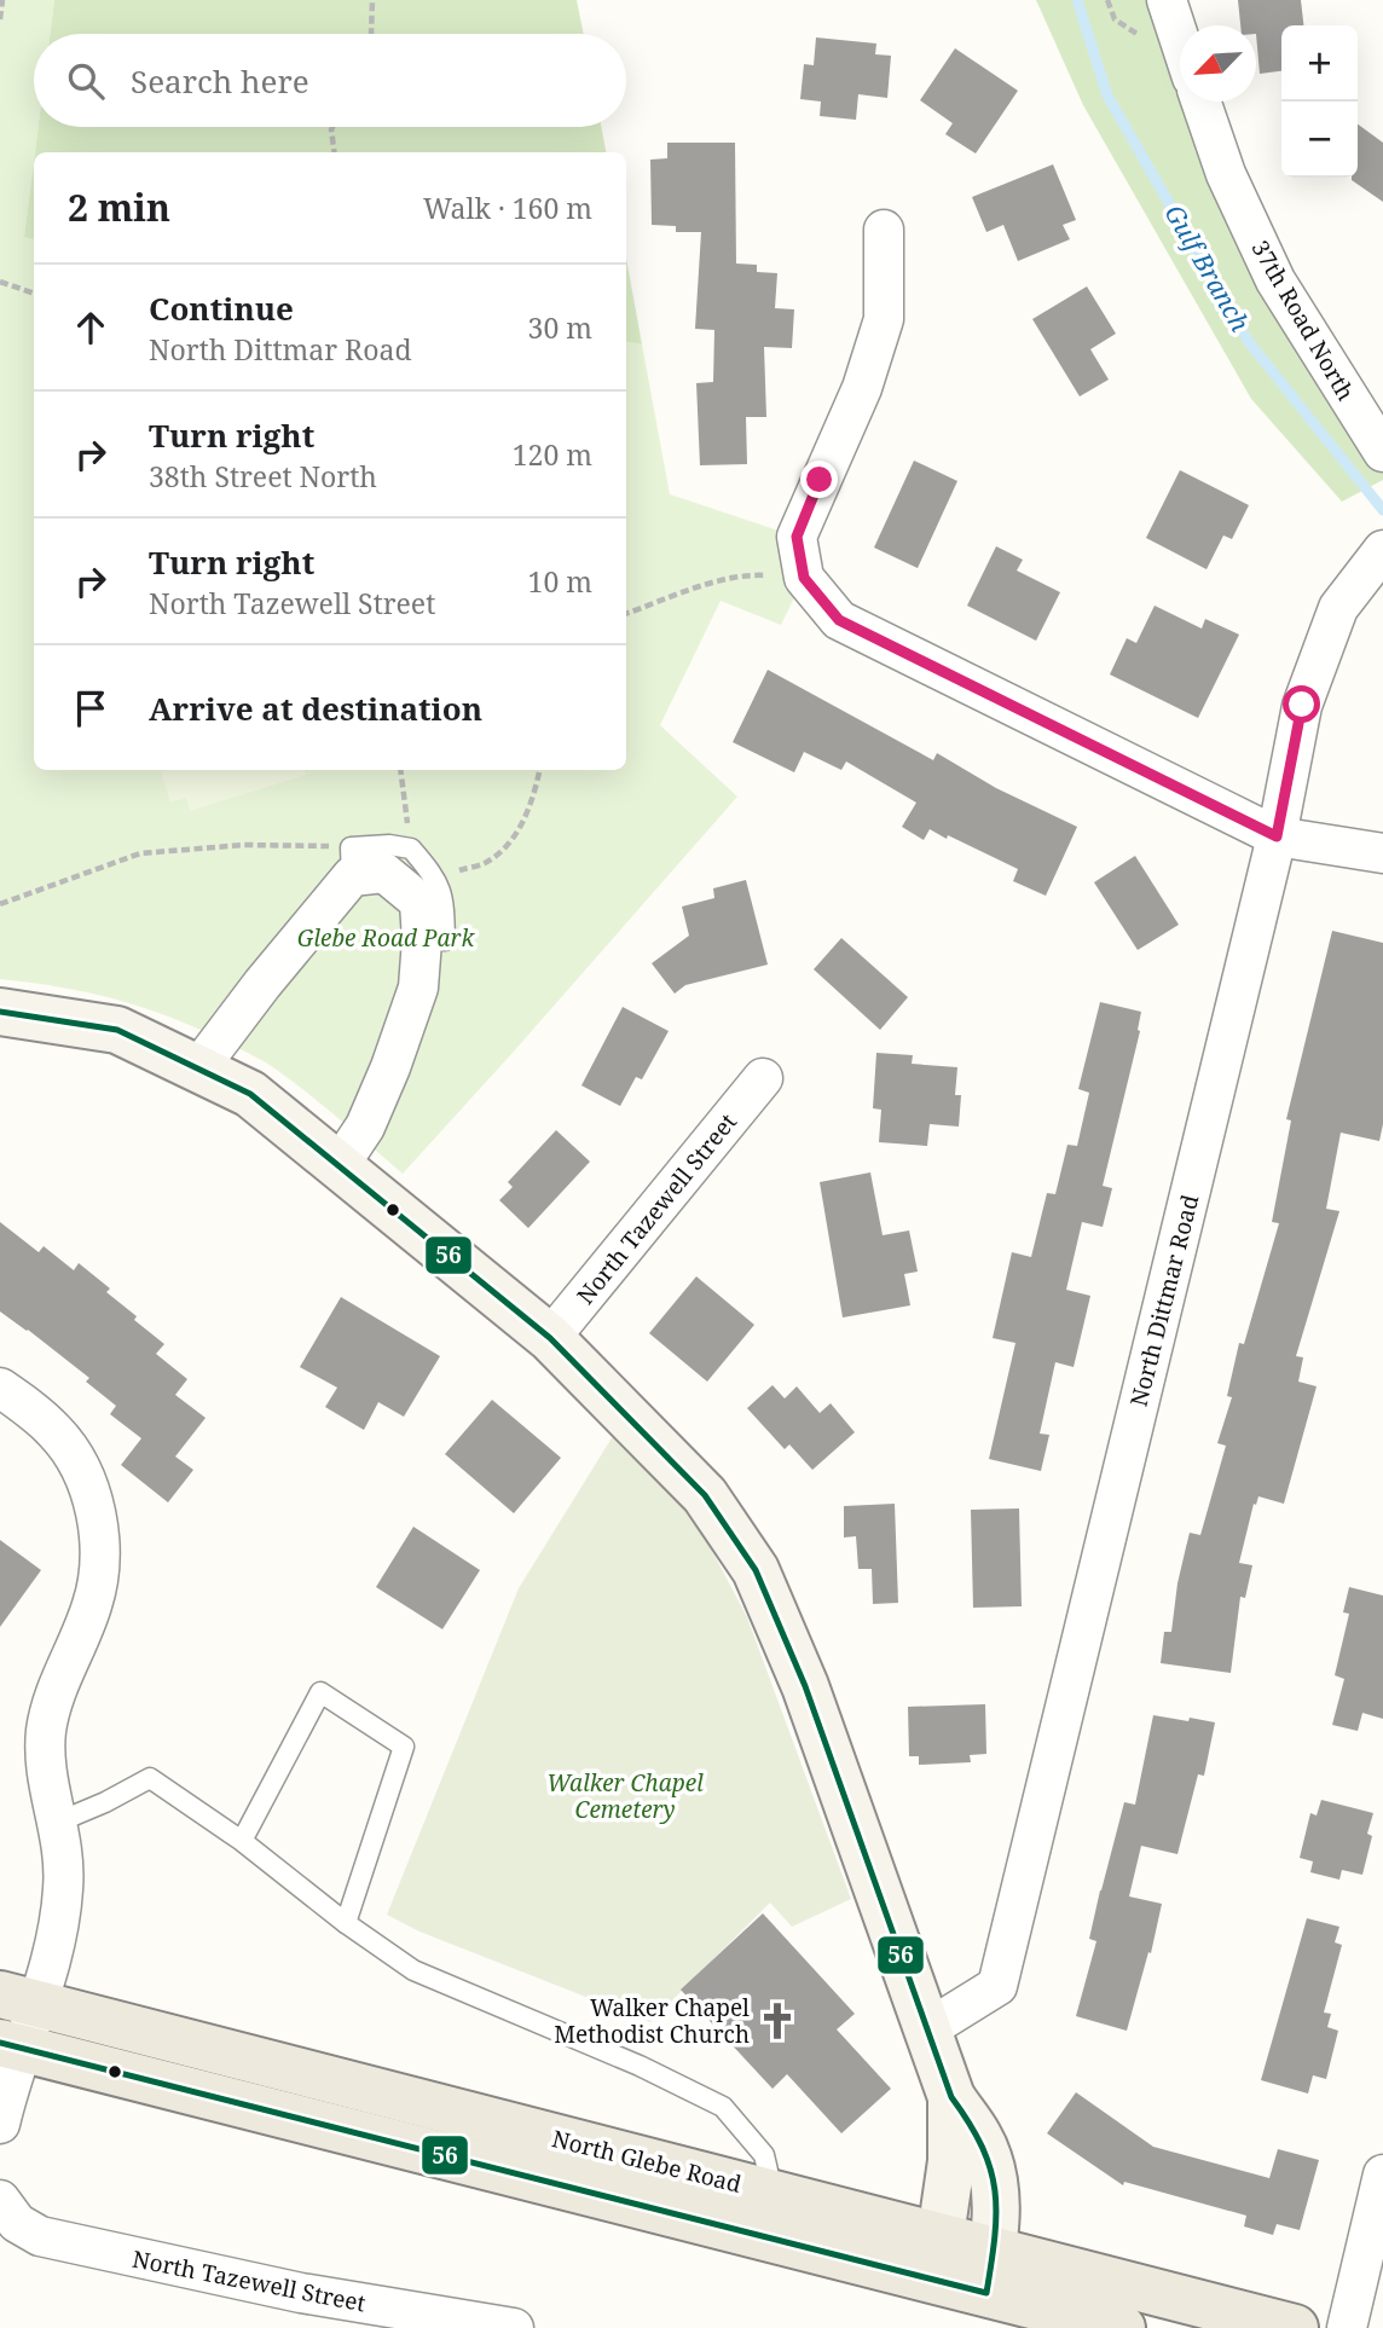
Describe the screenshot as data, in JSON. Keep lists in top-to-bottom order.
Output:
{
  "streets": {
    "main road": ["North Glebe Road"],
    "street": ["37th Road North", "North Tazewell Street", "North Dittmar Road"]
  },
  "water": ["Gulf Branch"],
  "parks": ["Glebe Road Park", "Walker Chapel Cemetery"],
  "places": {
    "church": ["Walker Chapel Methodist Church"]
  },
  "lines": ["transit line 56"],
  "north": "bottom left",
  "page": {
    "map_buttons": ["+", "−"],
    "search": "Search here",
    "heading": ["2 min", "Walk · 160 m"],
    "list": [
      ["Continue", "North Dittmar Road", "30 m"],
      ["Turn right", "38th Street North", "120 m"],
      ["Turn right", "North Tazewell Street", "10 m"],
      "Arrive at destination"
    ]
  }
}
